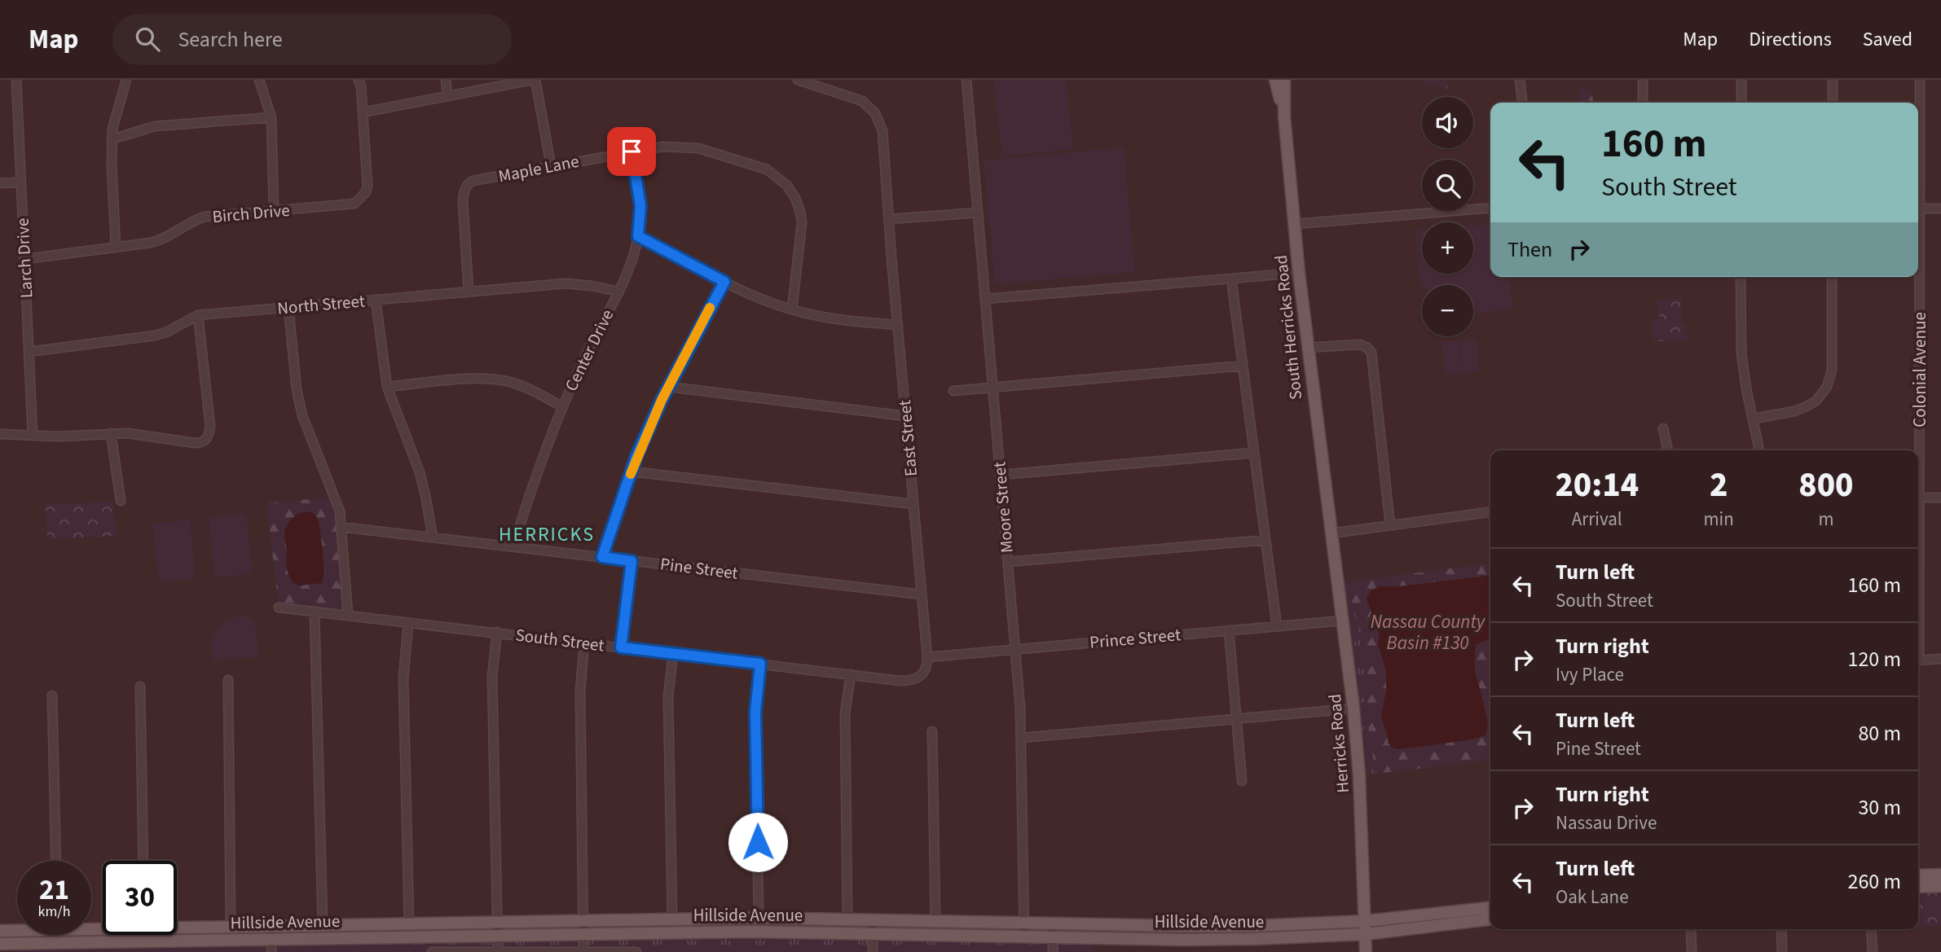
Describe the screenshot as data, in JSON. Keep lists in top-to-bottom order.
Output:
{
  "streets": {
    "main road": ["South Herricks Road", "Herricks Road", "Hillside Avenue"],
    "street": [
      "Maple Lane",
      "Birch Drive",
      "Larch Drive",
      "North Street",
      "Center Drive",
      "Colonial Avenue",
      "East Street",
      "Moore Street",
      "Pine Street",
      "Prince Street",
      "South Street"
    ]
  },
  "crossings": [
    ["Maple Lane", "North Street"],
    ["Maple Lane", "Center Drive"],
    ["Birch Drive", "Larch Drive"],
    ["Larch Drive", "North Street"],
    ["North Street", "Center Drive"],
    ["South Herricks Road", "Herricks Road"],
    ["Center Drive", "Pine Street"],
    ["East Street", "Pine Street"],
    ["East Street", "Prince Street"],
    ["East Street", "South Street"],
    ["Moore Street", "Prince Street"],
    ["Moore Street", "Hillside Avenue"],
    ["Prince Street", "South Street"],
    ["Prince Street", "Herricks Road"],
    ["Herricks Road", "Hillside Avenue"]
  ],
  "districts": ["HERRICKS"],
  "water": ["Nassau County Basin #130"],
  "page": {
    "header": "Map",
    "search": "Search here",
    "nav": ["Map", "Directions", "Saved"],
    "map_buttons": ["+", "−"],
    "turn": ["160 m", "South Street"],
    "then": "Then",
    "eta": [
      "20:14",
      "Arrival",
      "2",
      "min",
      "800",
      "m"
    ],
    "list": [
      {
        "name": "Turn left",
        "note": "South Street",
        "value": "160 m"
      },
      {
        "name": "Turn right",
        "note": "Ivy Place",
        "value": "120 m"
      },
      {
        "name": "Turn left",
        "note": "Pine Street",
        "value": "80 m"
      },
      {
        "name": "Turn right",
        "note": "Nassau Drive",
        "value": "30 m"
      },
      {
        "name": "Turn left",
        "note": "Oak Lane",
        "value": "260 m"
      }
    ],
    "speed": "21 km/h",
    "limit": "30"
  }
}
